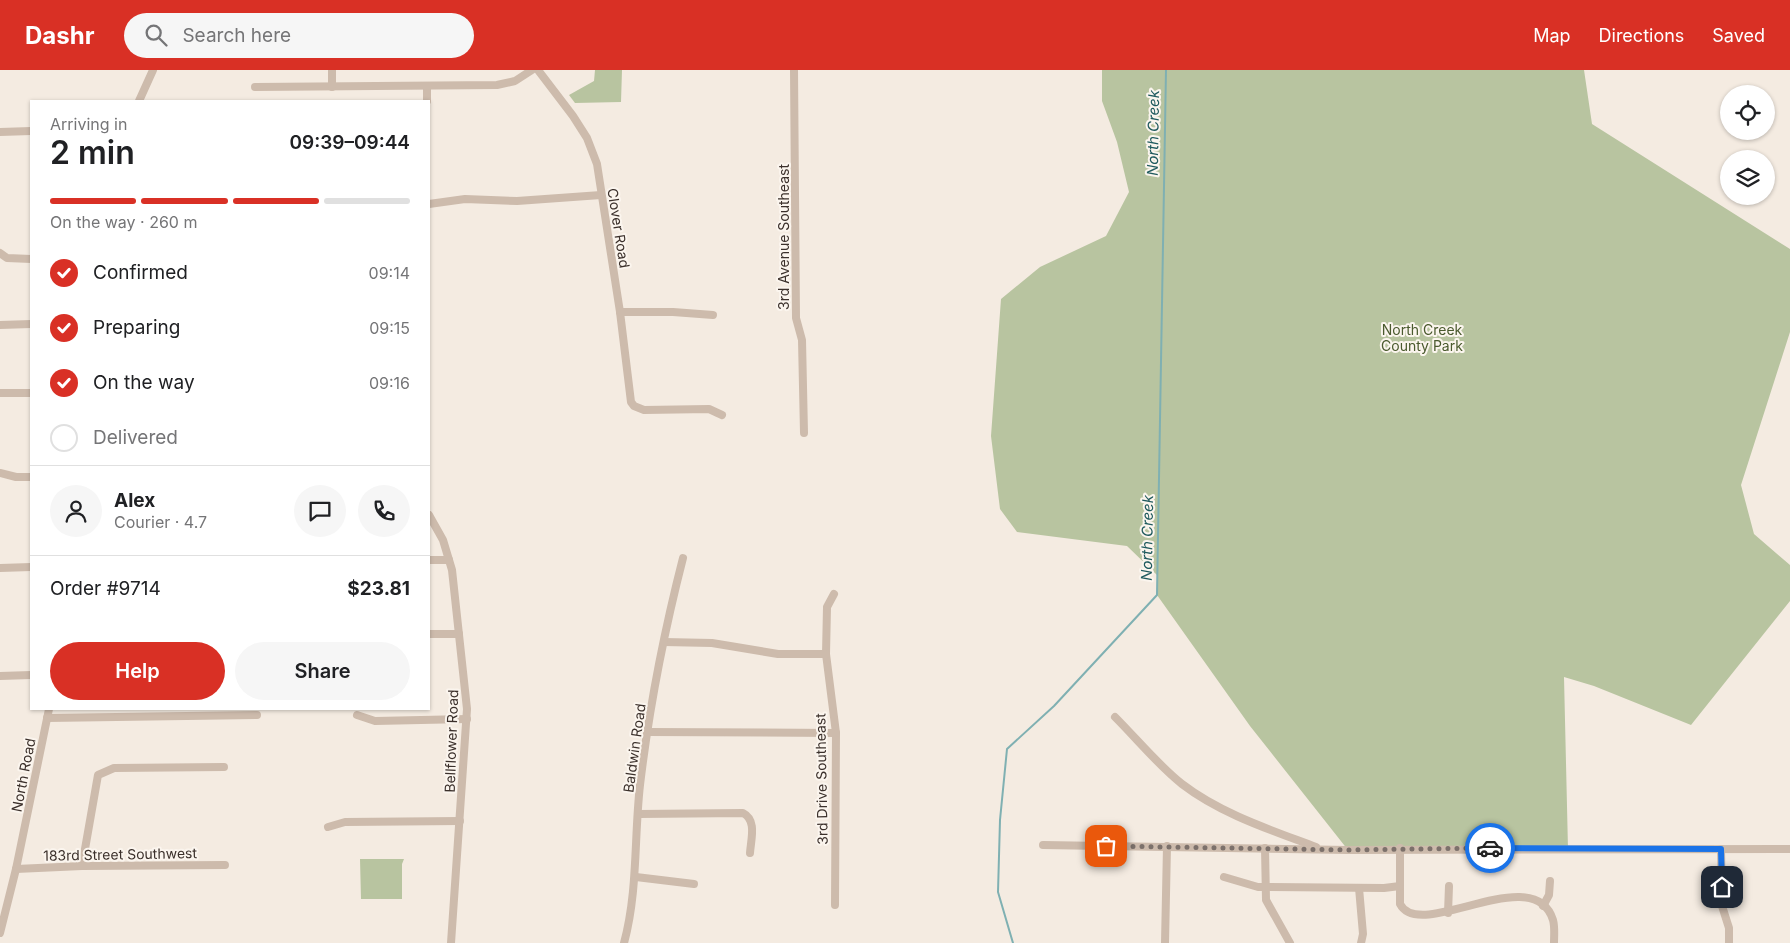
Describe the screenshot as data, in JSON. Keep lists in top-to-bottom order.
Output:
{
  "streets": {
    "street": [
      "Clover Road",
      "3rd Avenue Southeast",
      "Bellflower Road",
      "Baldwin Road",
      "North Road",
      "3rd Drive Southeast",
      "183rd Street Southwest"
    ]
  },
  "crossings": [
    ["North Road", "183rd Street Southwest"]
  ],
  "water": ["North Creek"],
  "parks": ["North Creek County Park"],
  "page": {
    "header": "Dashr",
    "search": "Search here",
    "nav": ["Map", "Directions", "Saved"],
    "heading": ["2 min", "Arriving in", "09:39–09:44"],
    "panel": [
      "Alex",
      "Courier · 4.7",
      "Order #9714",
      "$23.81"
    ],
    "bar": "On the way · 260 m",
    "list": [
      ["Confirmed", "09:14"],
      ["Preparing", "09:15"],
      ["On the way", "09:16"],
      "Delivered"
    ],
    "buttons": ["Help", "Share"]
  }
}
